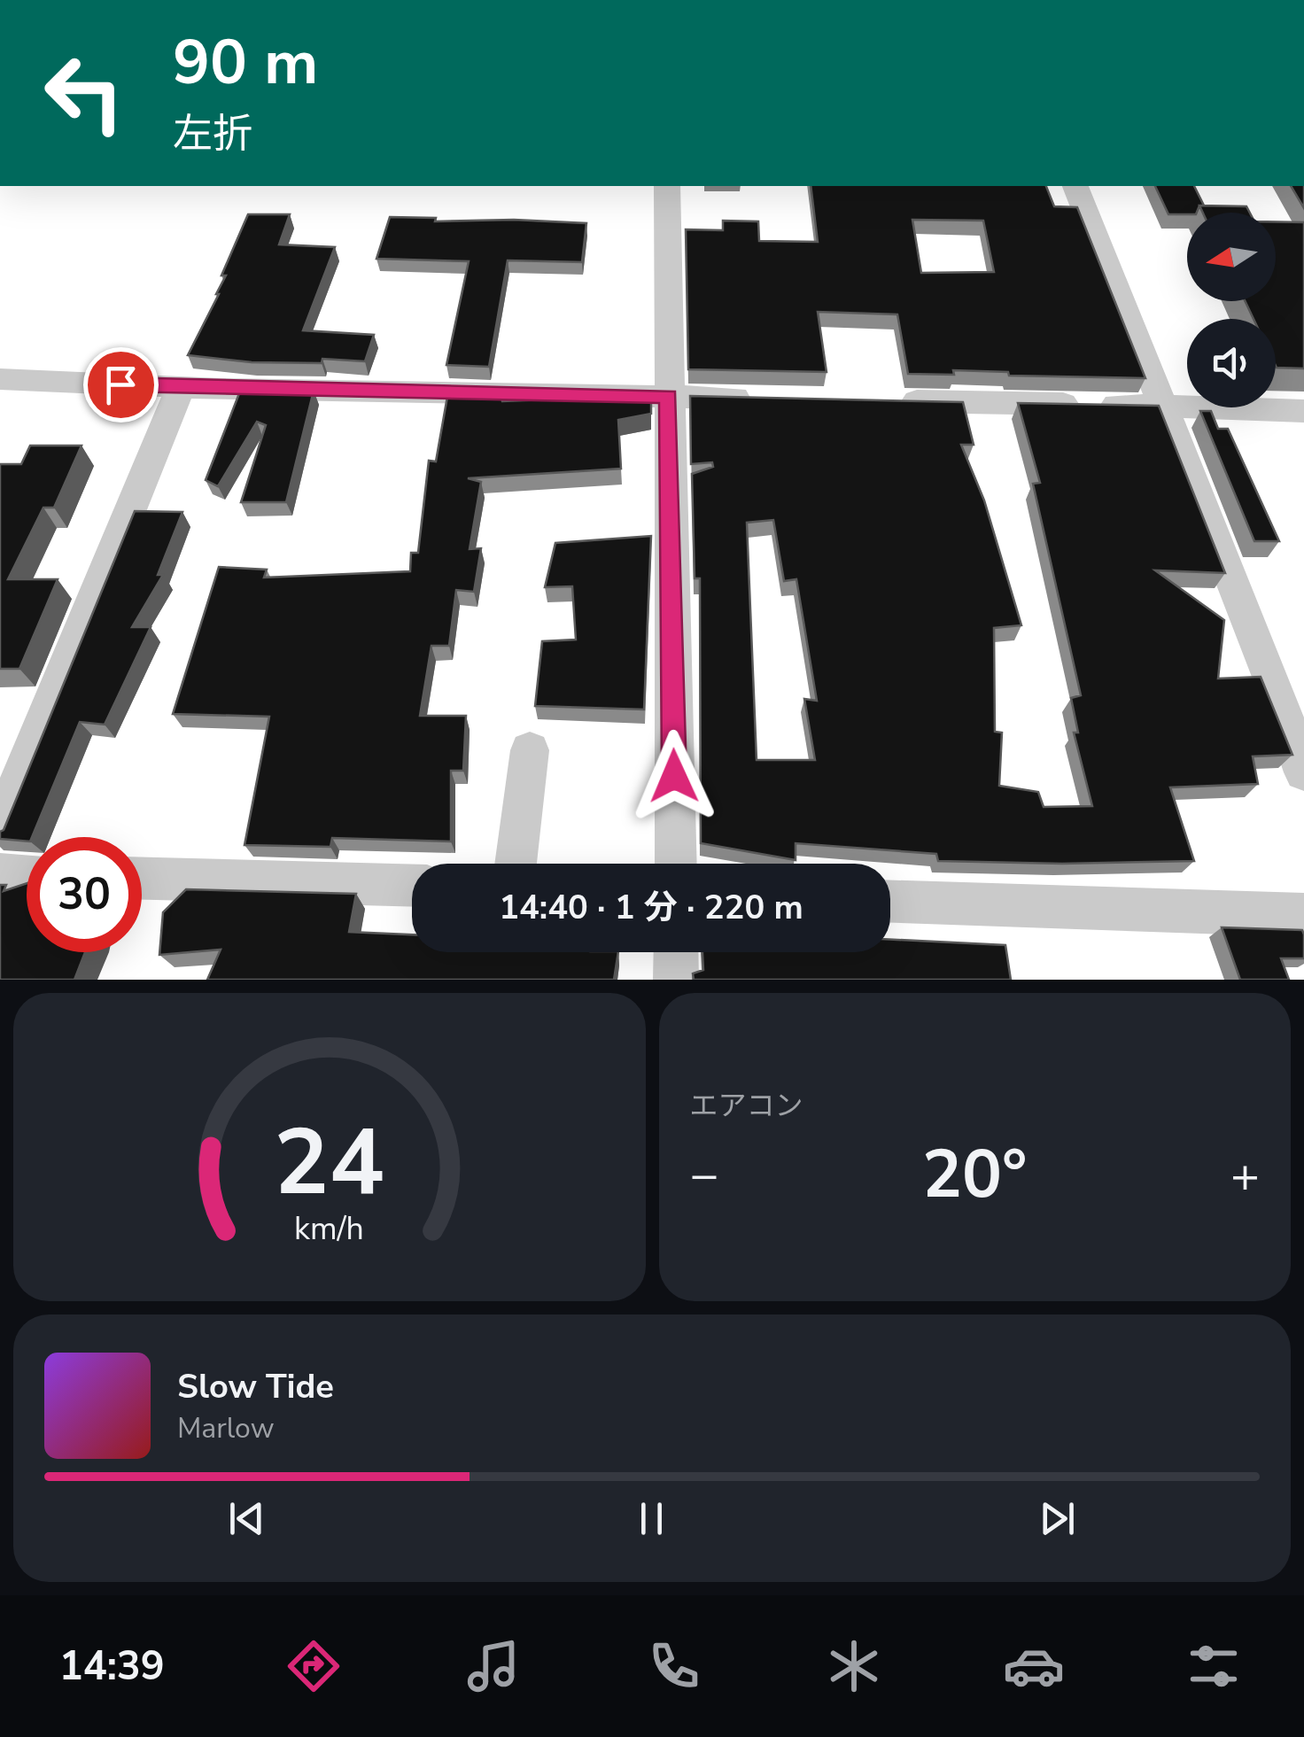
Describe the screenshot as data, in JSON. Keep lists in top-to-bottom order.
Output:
{
  "north": "left",
  "page": {
    "turn": ["90 m", "左折"],
    "limit": "30",
    "trip": "14:40 · 1 分 · 220 m",
    "tile": "エアコン",
    "heat": ["−", "20°", "+"],
    "song": ["Slow Tide", "Marlow"],
    "tabs": "14:39",
    "gauge": ["24", "km/h"]
  }
}
